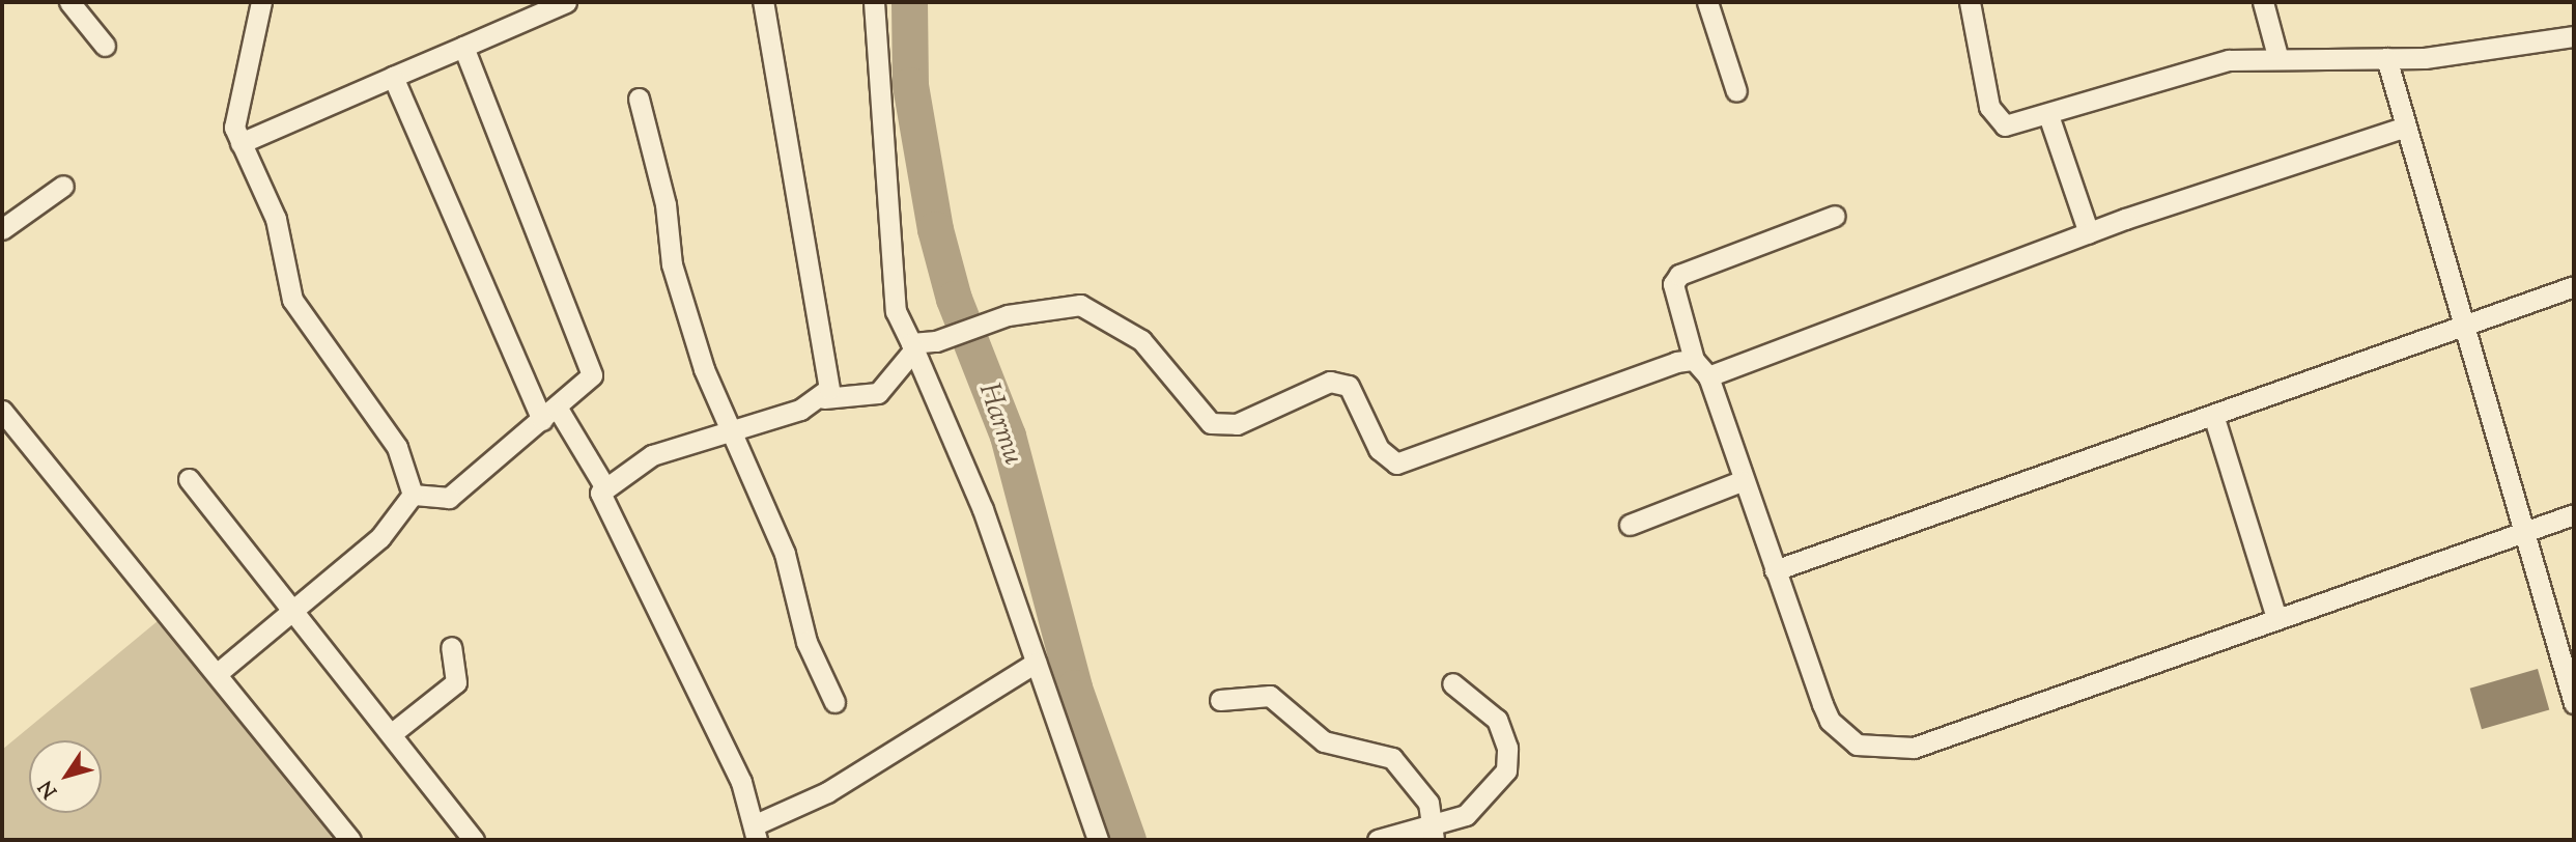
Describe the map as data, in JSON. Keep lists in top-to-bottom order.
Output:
{
  "water": ["Harmu"],
  "north": "bottom left"
}
